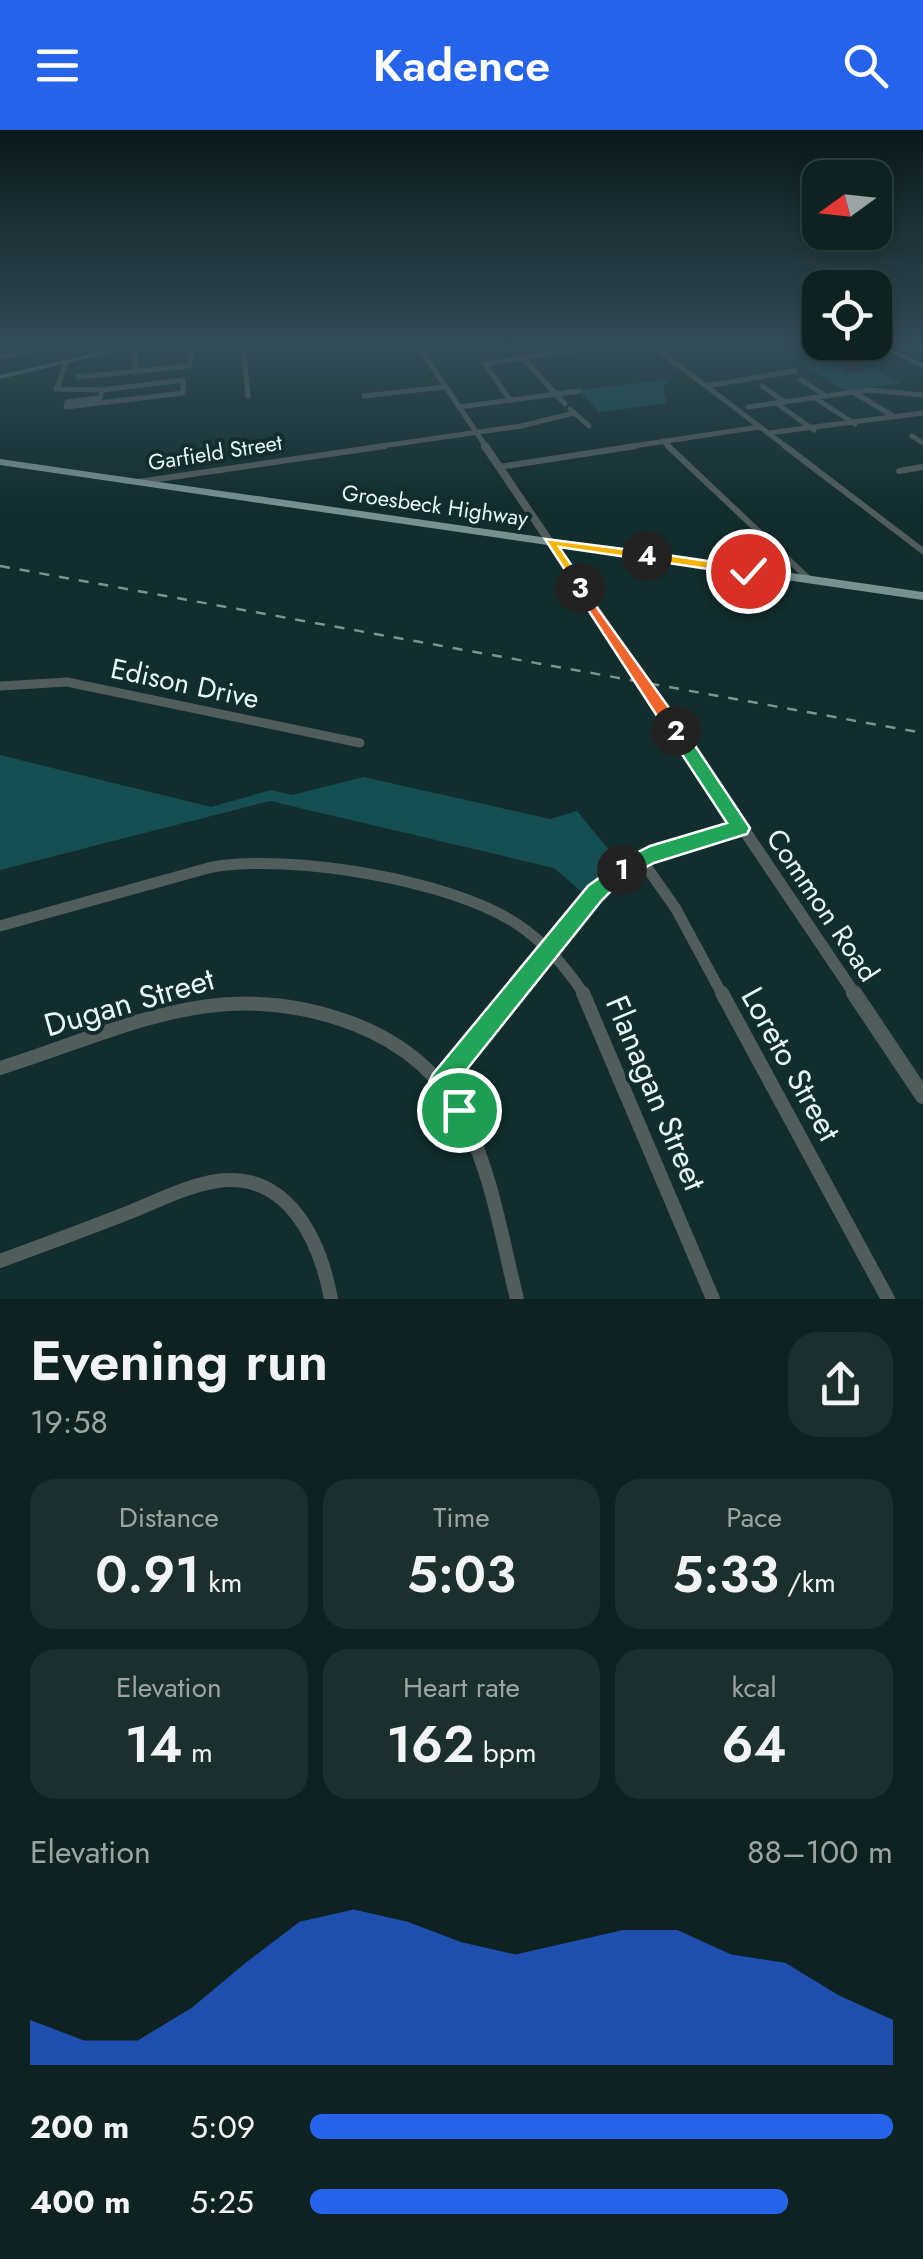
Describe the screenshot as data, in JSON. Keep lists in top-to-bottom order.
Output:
{
  "streets": {
    "main road": ["Groesbeck Highway"],
    "street": [
      "Garfield Street",
      "Edison Drive",
      "Common Road",
      "Dugan Street",
      "Loreto Street",
      "Flanagan Street"
    ]
  },
  "crossings": [
    ["Garfield Street", "Groesbeck Highway"],
    ["Garfield Street", "Common Road"],
    ["Groesbeck Highway", "Common Road"]
  ],
  "north": "left",
  "page": {
    "header": "Kadence",
    "pins": [
      "4",
      "3",
      "2",
      "1"
    ],
    "heading": ["Evening run", "19:58"],
    "stats": [
      ["Distance", "0.91 km"],
      ["Time", "5:03"],
      ["Pace", "5:33 /km"],
      ["Elevation", "14 m"],
      ["Heart rate", "162 bpm"],
      ["kcal", "64"]
    ],
    "chart": ["Elevation", "88–100 m"],
    "list": [
      {
        "name": "200 m",
        "note": "5:09"
      },
      {
        "name": "400 m",
        "note": "5:25"
      }
    ]
  }
}
